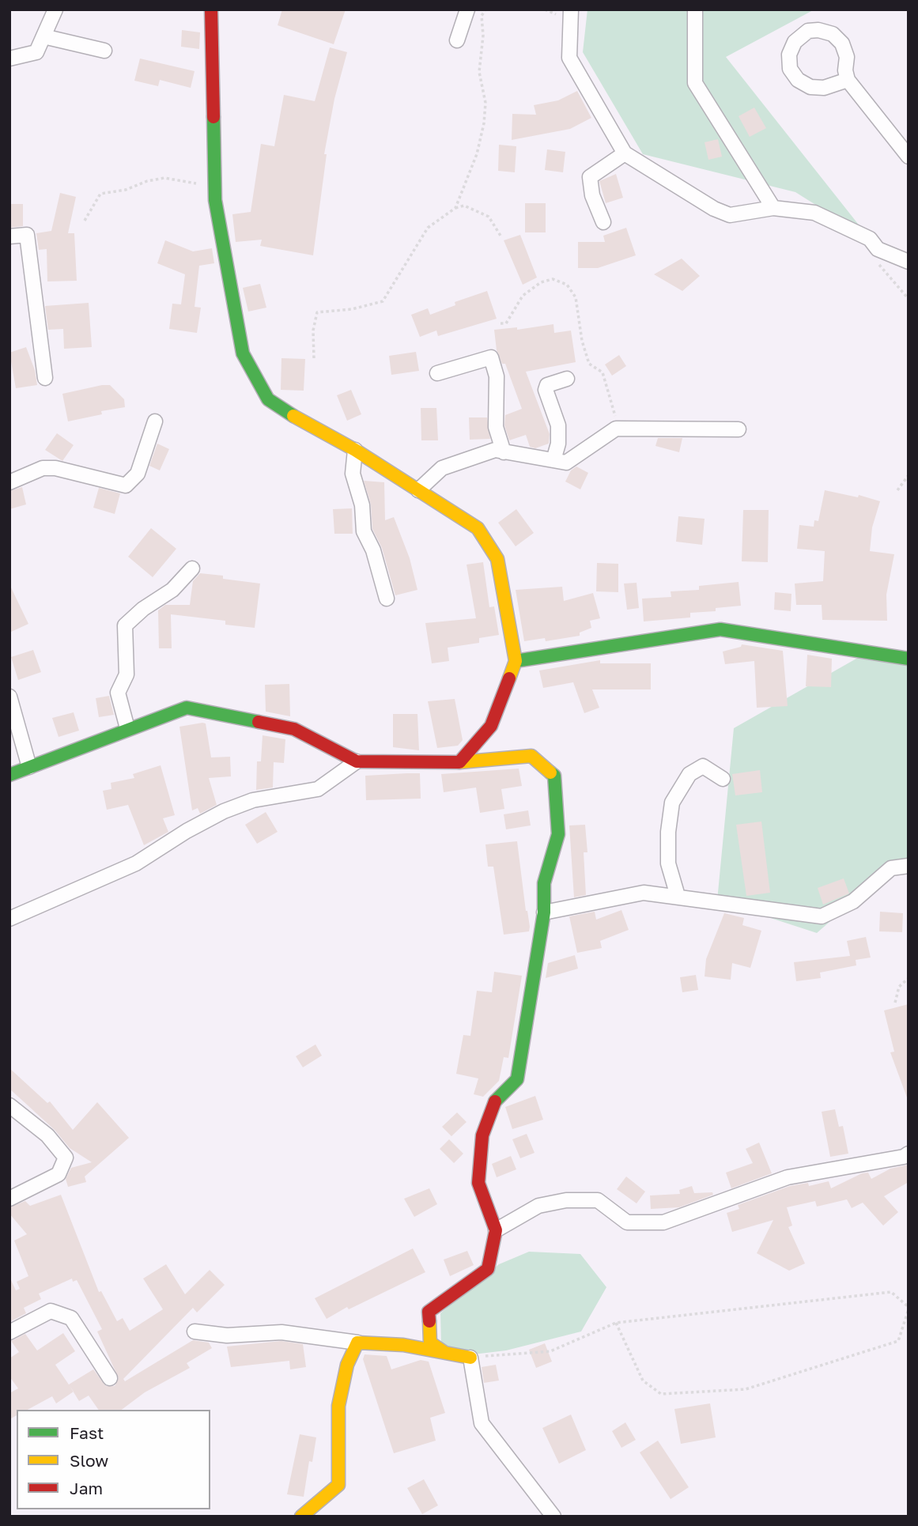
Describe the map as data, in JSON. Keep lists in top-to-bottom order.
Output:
{
  "legend": ["Fast", "Slow", "Jam"]
}
